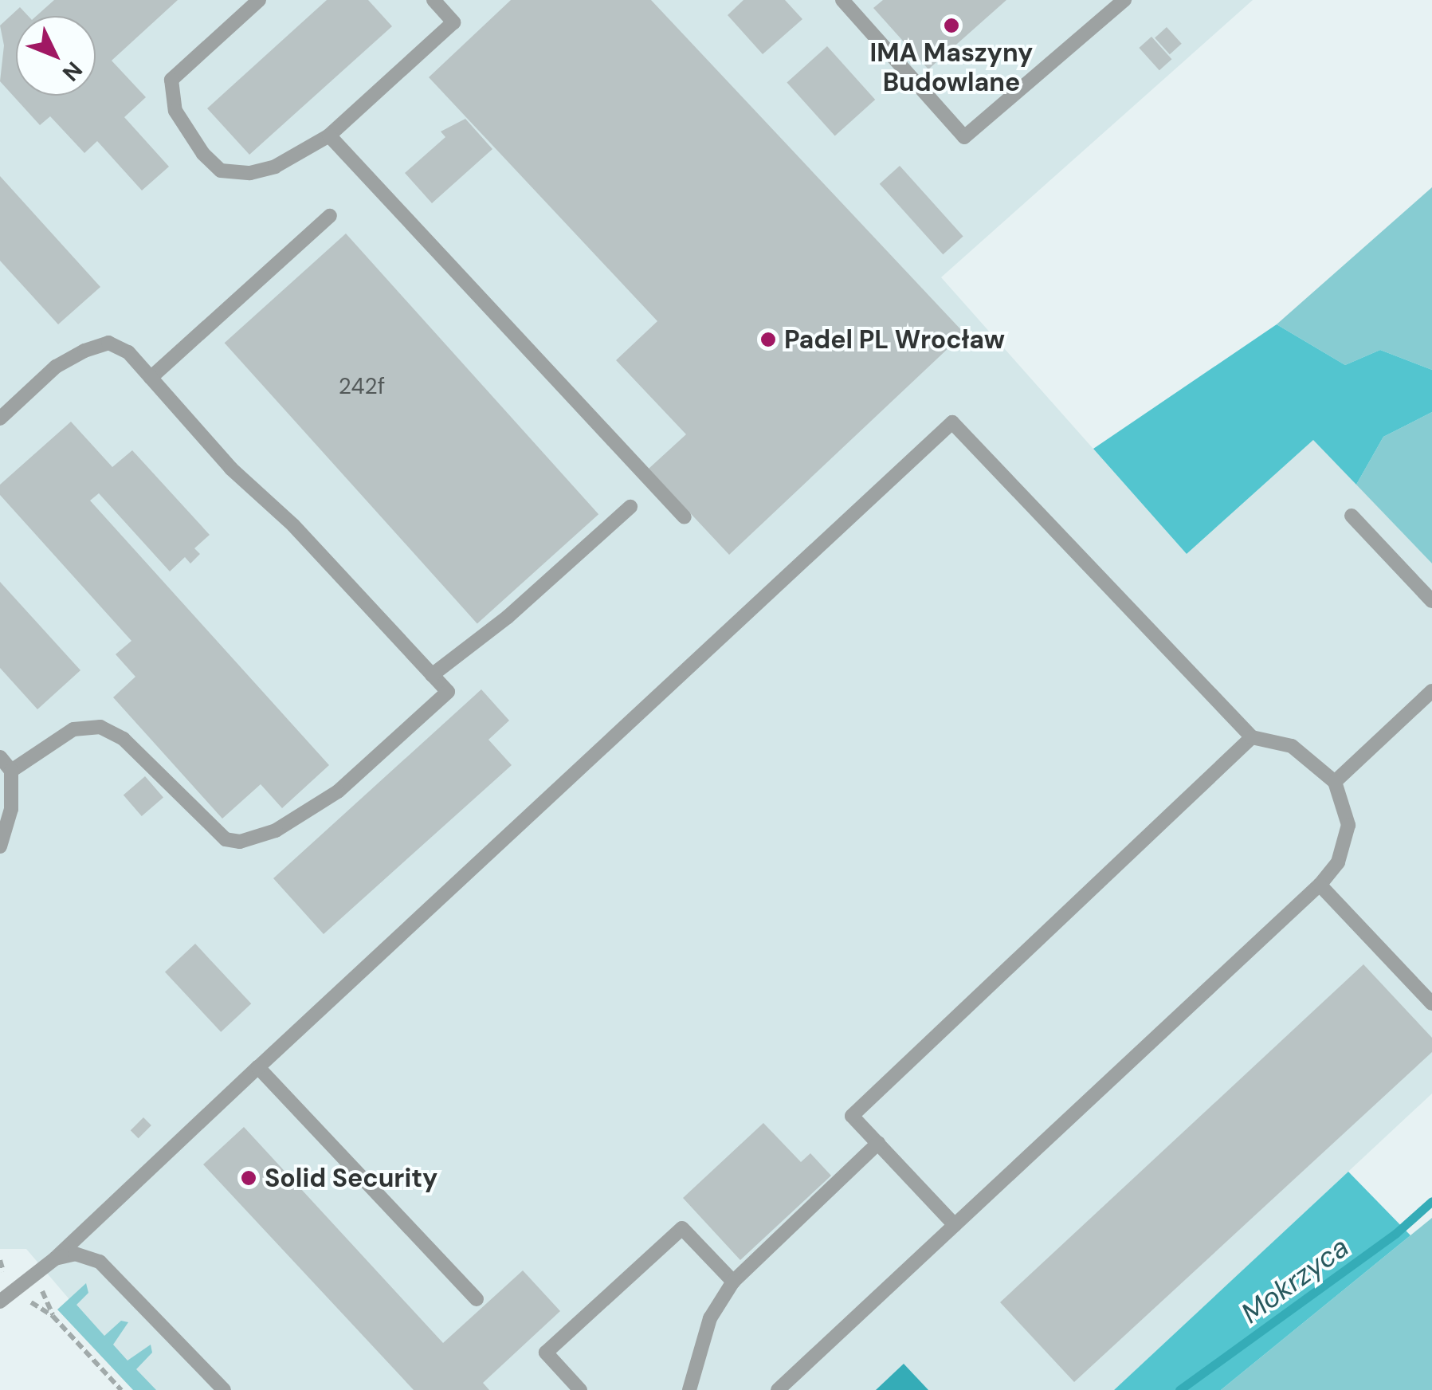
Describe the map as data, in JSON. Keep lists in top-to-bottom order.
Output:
{
  "water": ["Mokrzyca"],
  "places": ["IMA Maszyny Budowlane", "Padel PL Wrocław", "Solid Security"],
  "house_numbers": ["242f"],
  "north": "bottom right"
}
